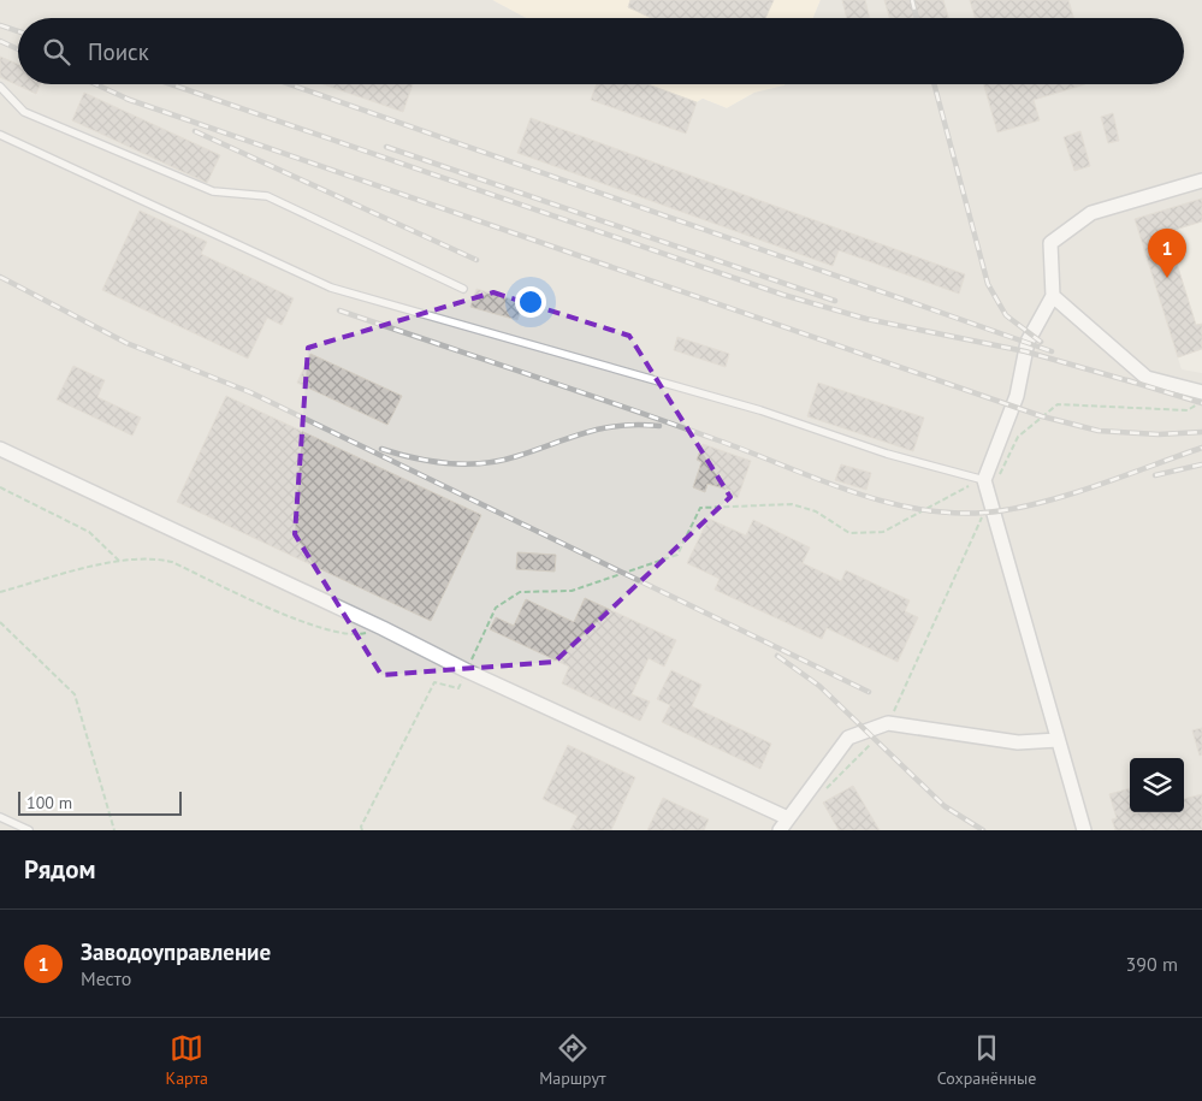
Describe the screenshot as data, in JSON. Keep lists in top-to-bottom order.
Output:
{
  "scale_bar": "100 m",
  "page": {
    "search": "Поиск",
    "pins": "1",
    "scale": "100 m",
    "heading": "Рядом",
    "list": [
      {
        "mark": "1",
        "name": "Заводоуправление",
        "note": "Место",
        "value": "390 m"
      }
    ],
    "nav": ["Карта", "Маршрут", "Сохранённые"]
  }
}
